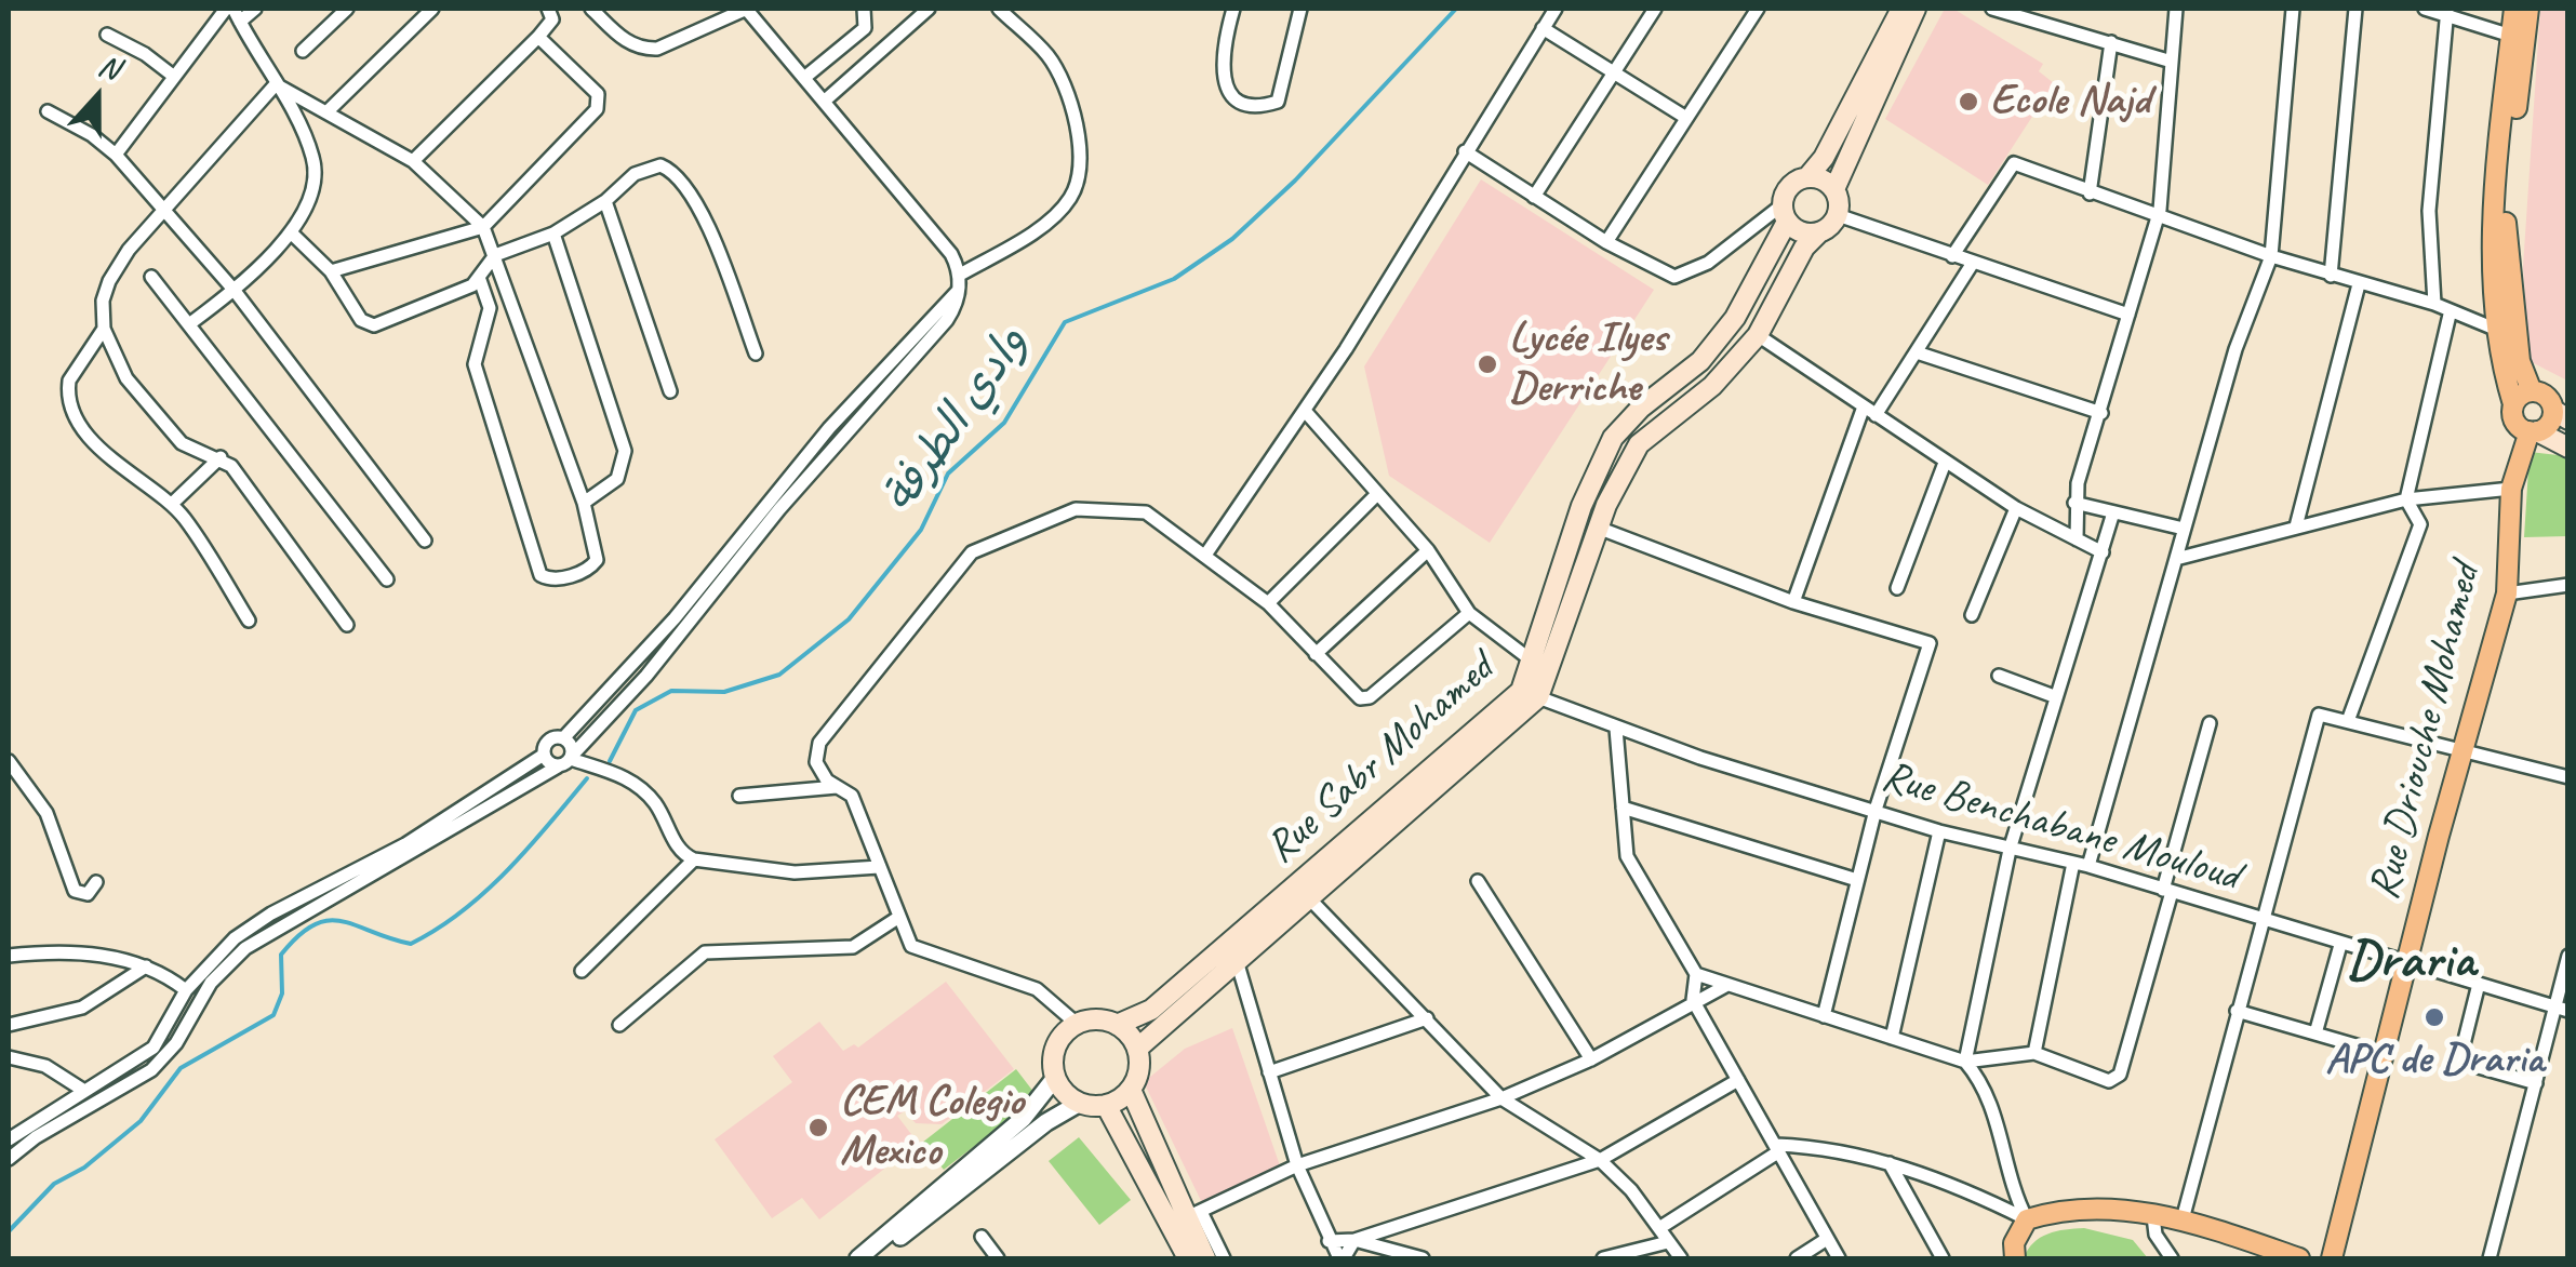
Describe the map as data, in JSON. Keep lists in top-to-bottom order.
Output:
{
  "streets": {
    "main road": ["Rue Driouche Mohamed", "Rue Sabr Mohamed"],
    "street": ["Rue Benchabane Mouloud"]
  },
  "crossings": [
    ["Rue Driouche Mohamed", "Rue Benchabane Mouloud"]
  ],
  "districts": ["Draria"],
  "water": ["وادي الطرفة"],
  "places": [
    "Ecole Najd",
    "Lycée Ilyes Derriche",
    "APC de Draria",
    "CEM Colegio Mexico"
  ],
  "north": "top"
}
